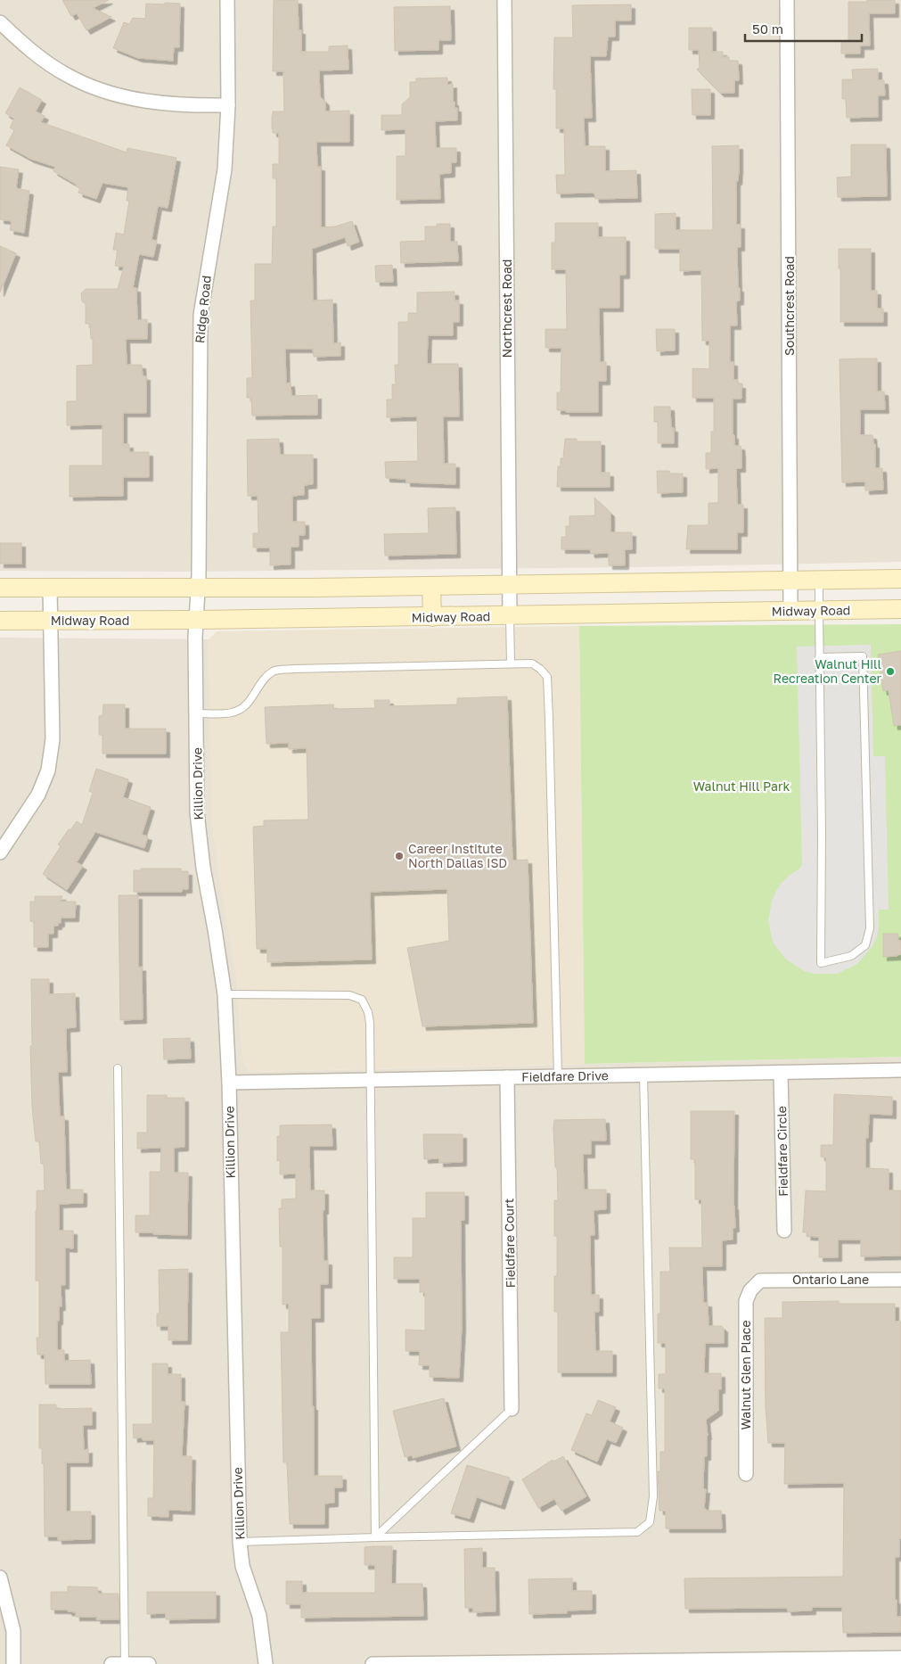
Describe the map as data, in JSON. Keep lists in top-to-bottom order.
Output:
{
  "streets": {
    "main road": ["Midway Road"],
    "street": [
      "Southcrest Road",
      "Northcrest Road",
      "Ridge Road",
      "Killion Drive",
      "Fieldfare Drive",
      "Fieldfare Circle",
      "Fieldfare Court",
      "Ontario Lane",
      "Walnut Glen Place"
    ]
  },
  "crossings": [
    ["Southcrest Road", "Midway Road"],
    ["Northcrest Road", "Midway Road"],
    ["Ridge Road", "Midway Road"],
    ["Ridge Road", "Killion Drive"],
    ["Midway Road", "Killion Drive"],
    ["Killion Drive", "Fieldfare Drive"],
    ["Fieldfare Drive", "Fieldfare Circle"],
    ["Fieldfare Drive", "Fieldfare Court"],
    ["Ontario Lane", "Walnut Glen Place"]
  ],
  "parks": ["Walnut Hill Park"],
  "places": ["Walnut Hill Recreation Center", "Career Institute North Dallas ISD"],
  "scale_bar": "50 m"
}
